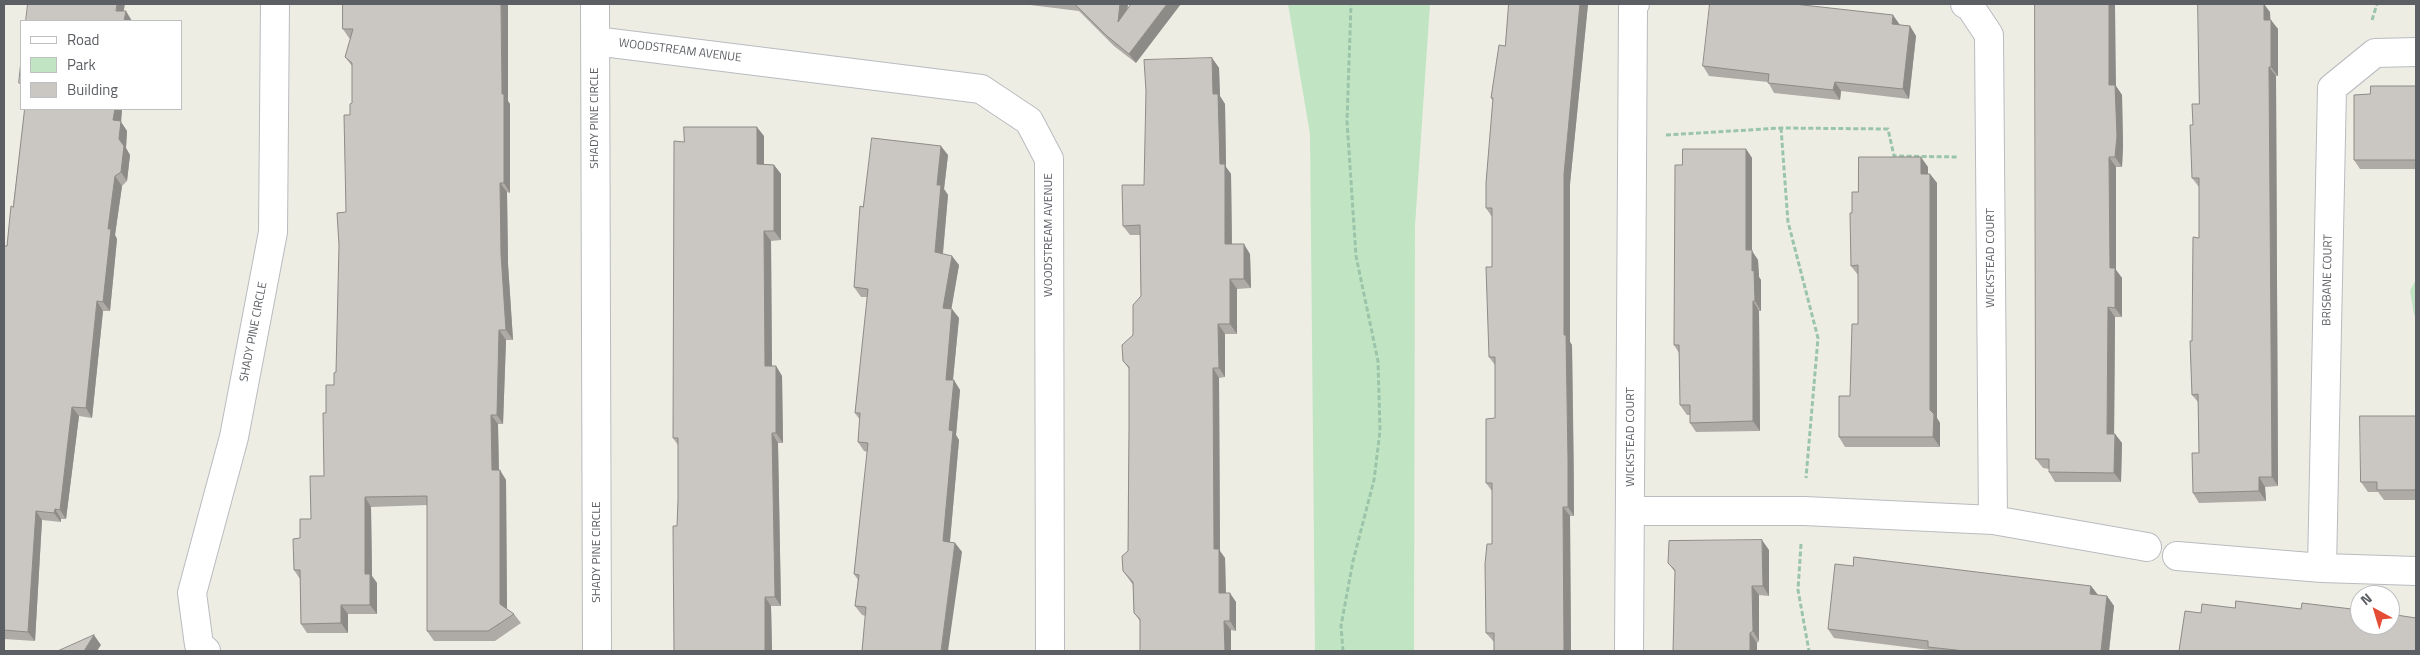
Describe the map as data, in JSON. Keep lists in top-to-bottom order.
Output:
{
  "streets": {
    "street": [
      "WOODSTREAM AVENUE",
      "SHADY PINE CIRCLE",
      "WICKSTEAD COURT",
      "BRISBANE COURT"
    ]
  },
  "crossings": [
    ["WOODSTREAM AVENUE", "SHADY PINE CIRCLE"]
  ],
  "legend": ["Road", "Park", "Building"],
  "north": "top left"
}
